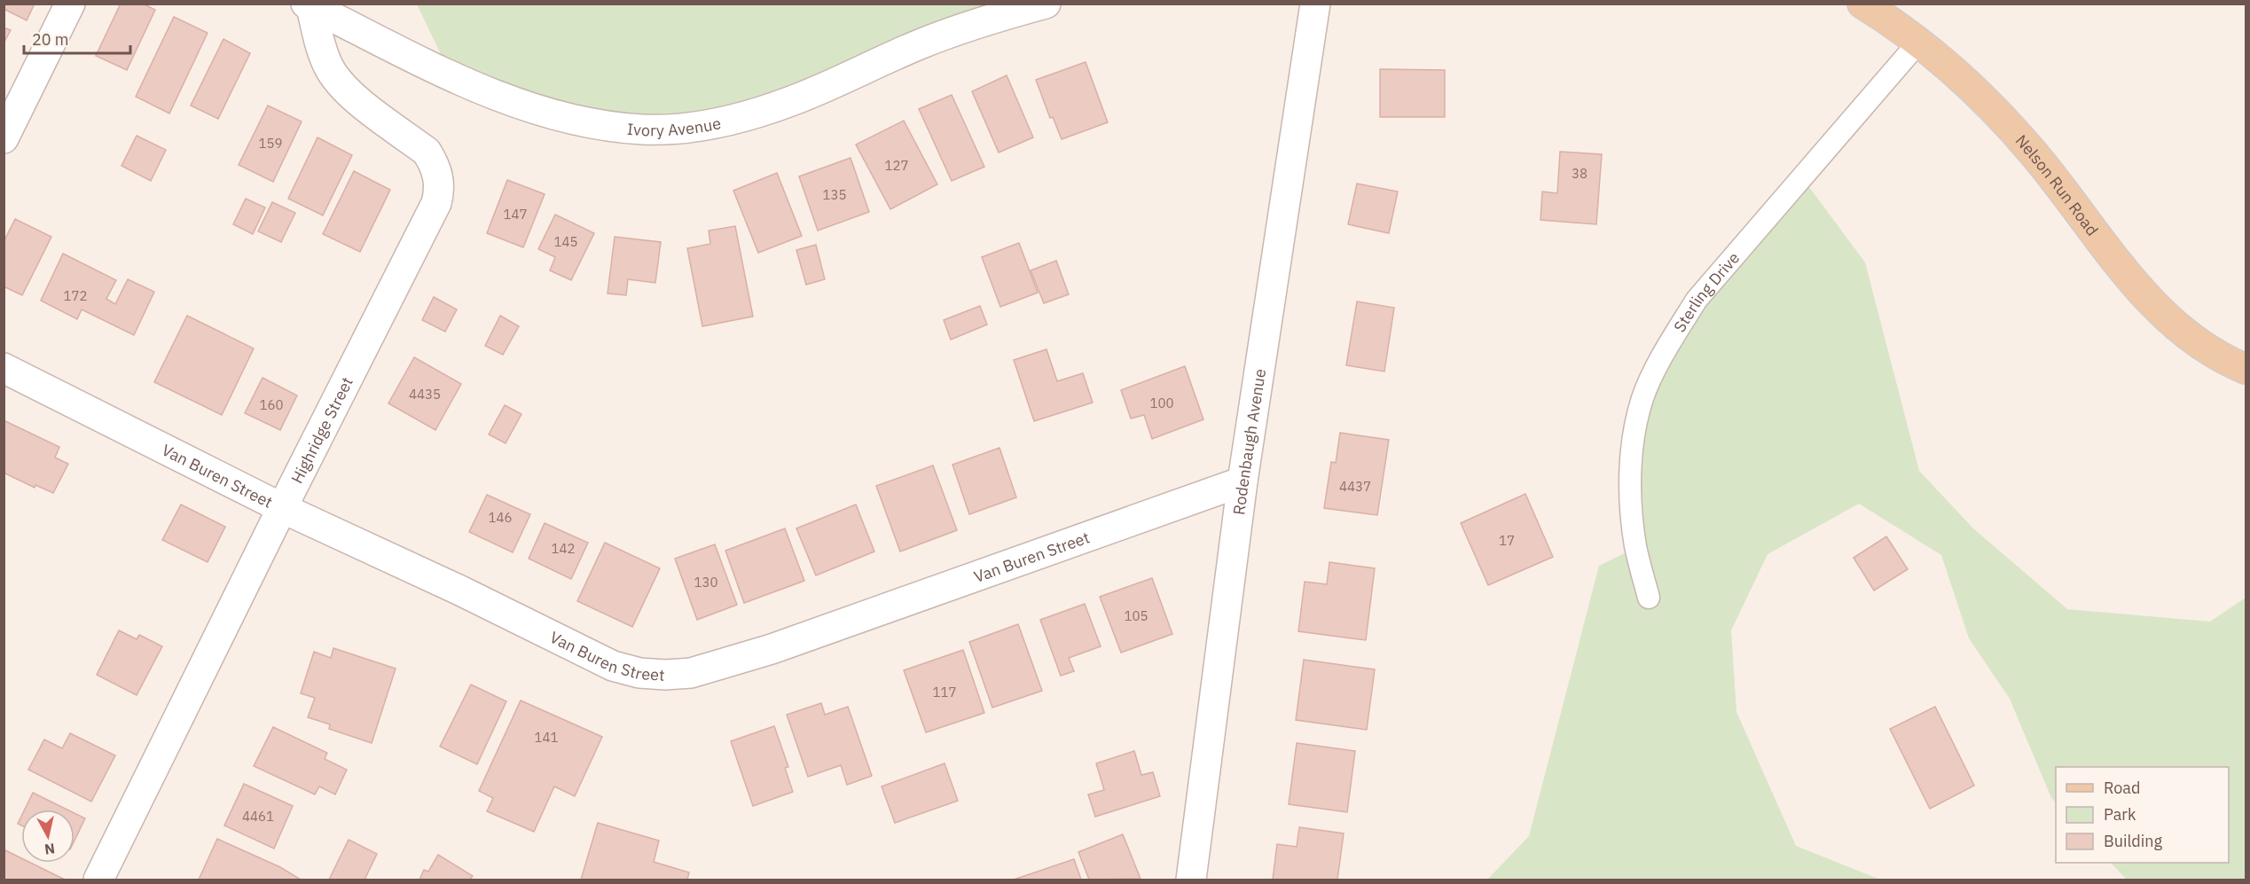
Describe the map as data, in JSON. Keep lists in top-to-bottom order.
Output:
{
  "streets": {
    "main road": ["Nelson Run Road"],
    "street": [
      "Ivory Avenue",
      "Highridge Street",
      "Rodenbaugh Avenue",
      "Van Buren Street"
    ],
    "lane": ["Sterling Drive"]
  },
  "crossings": [
    ["Ivory Avenue", "Highridge Street"],
    ["Nelson Run Road", "Sterling Drive"],
    ["Highridge Street", "Van Buren Street"],
    ["Rodenbaugh Avenue", "Van Buren Street"]
  ],
  "house_numbers": [
    "159",
    "127",
    "38",
    "135",
    "147",
    "145",
    "172",
    "4435",
    "100",
    "160",
    "4437",
    "146",
    "17",
    "142",
    "130",
    "105",
    "117",
    "141",
    "4461"
  ],
  "legend": ["Road", "Park", "Building"],
  "scale_bar": "20 m",
  "north": "bottom"
}
